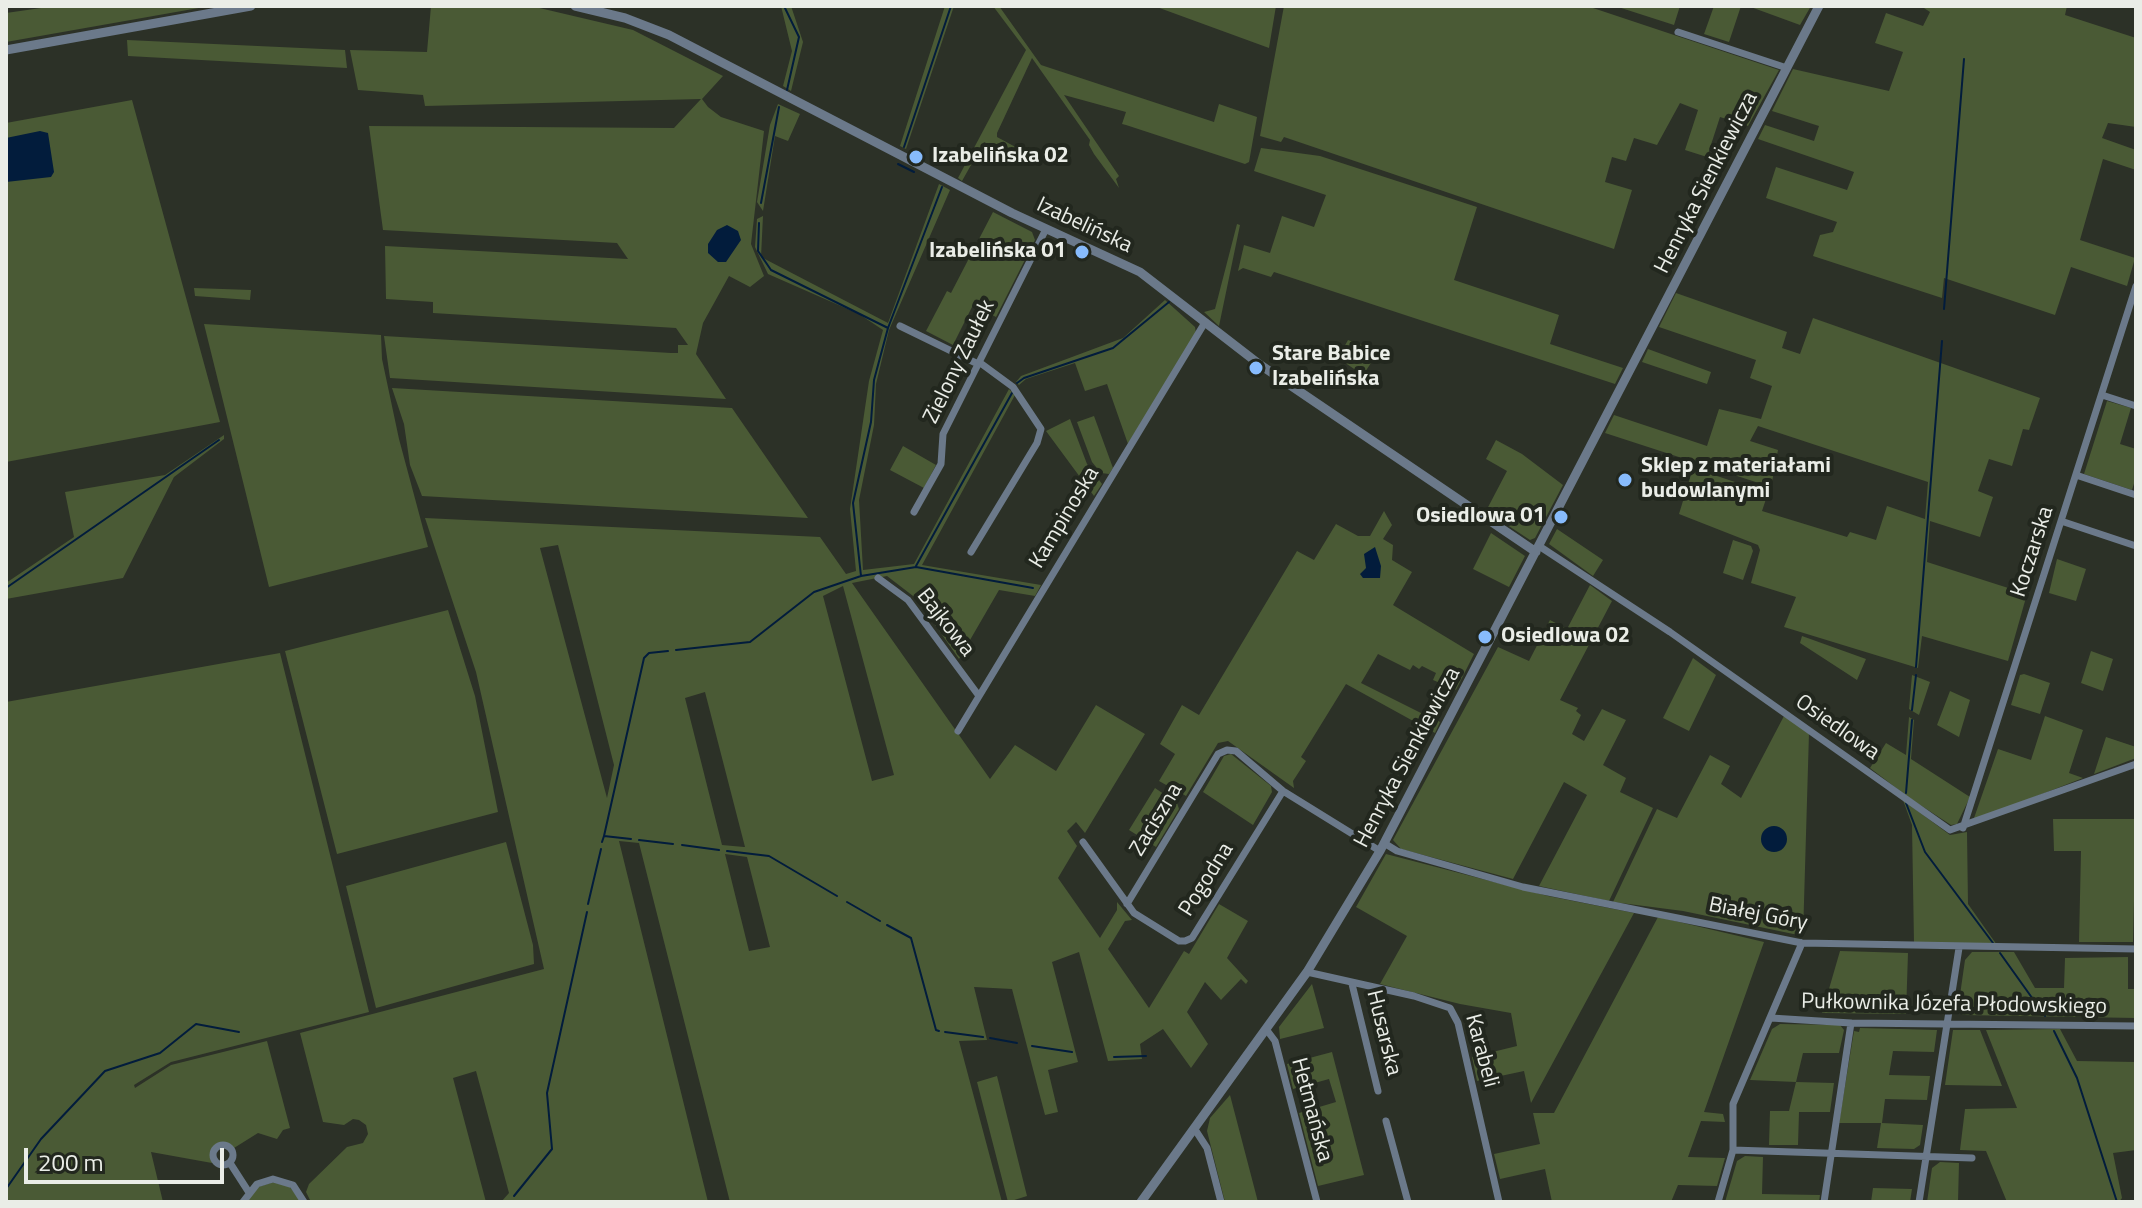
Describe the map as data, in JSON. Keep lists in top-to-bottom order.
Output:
{
  "streets": {
    "street": [
      "Henryka Sienkiewicza",
      "Izabelińska",
      "Zielony Zaułek",
      "Kampinoska",
      "Koczarska",
      "Bajkowa",
      "Osiedlowa",
      "Zaciszna",
      "Pogodna",
      "Białej Góry",
      "Pułkownika Józefa Płodowskiego",
      "Husarska",
      "Karabeli",
      "Hetmańska"
    ]
  },
  "crossings": [
    ["Henryka Sienkiewicza", "Izabelińska"],
    ["Henryka Sienkiewicza", "Osiedlowa"],
    ["Henryka Sienkiewicza", "Białej Góry"],
    ["Henryka Sienkiewicza", "Karabeli"],
    ["Henryka Sienkiewicza", "Hetmańska"],
    ["Izabelińska", "Zielony Zaułek"],
    ["Izabelińska", "Kampinoska"],
    ["Izabelińska", "Osiedlowa"],
    ["Kampinoska", "Bajkowa"],
    ["Koczarska", "Osiedlowa"],
    ["Zaciszna", "Pogodna"],
    ["Zaciszna", "Białej Góry"],
    ["Pogodna", "Białej Góry"],
    ["Husarska", "Karabeli"]
  ],
  "places": [
    "Izabelińska 02",
    "Izabelińska 01",
    "Stare Babice Izabelińska",
    "Sklep z materiałami budowlanymi",
    "Osiedlowa 01",
    "Osiedlowa 02"
  ],
  "scale_bar": "200 m"
}
